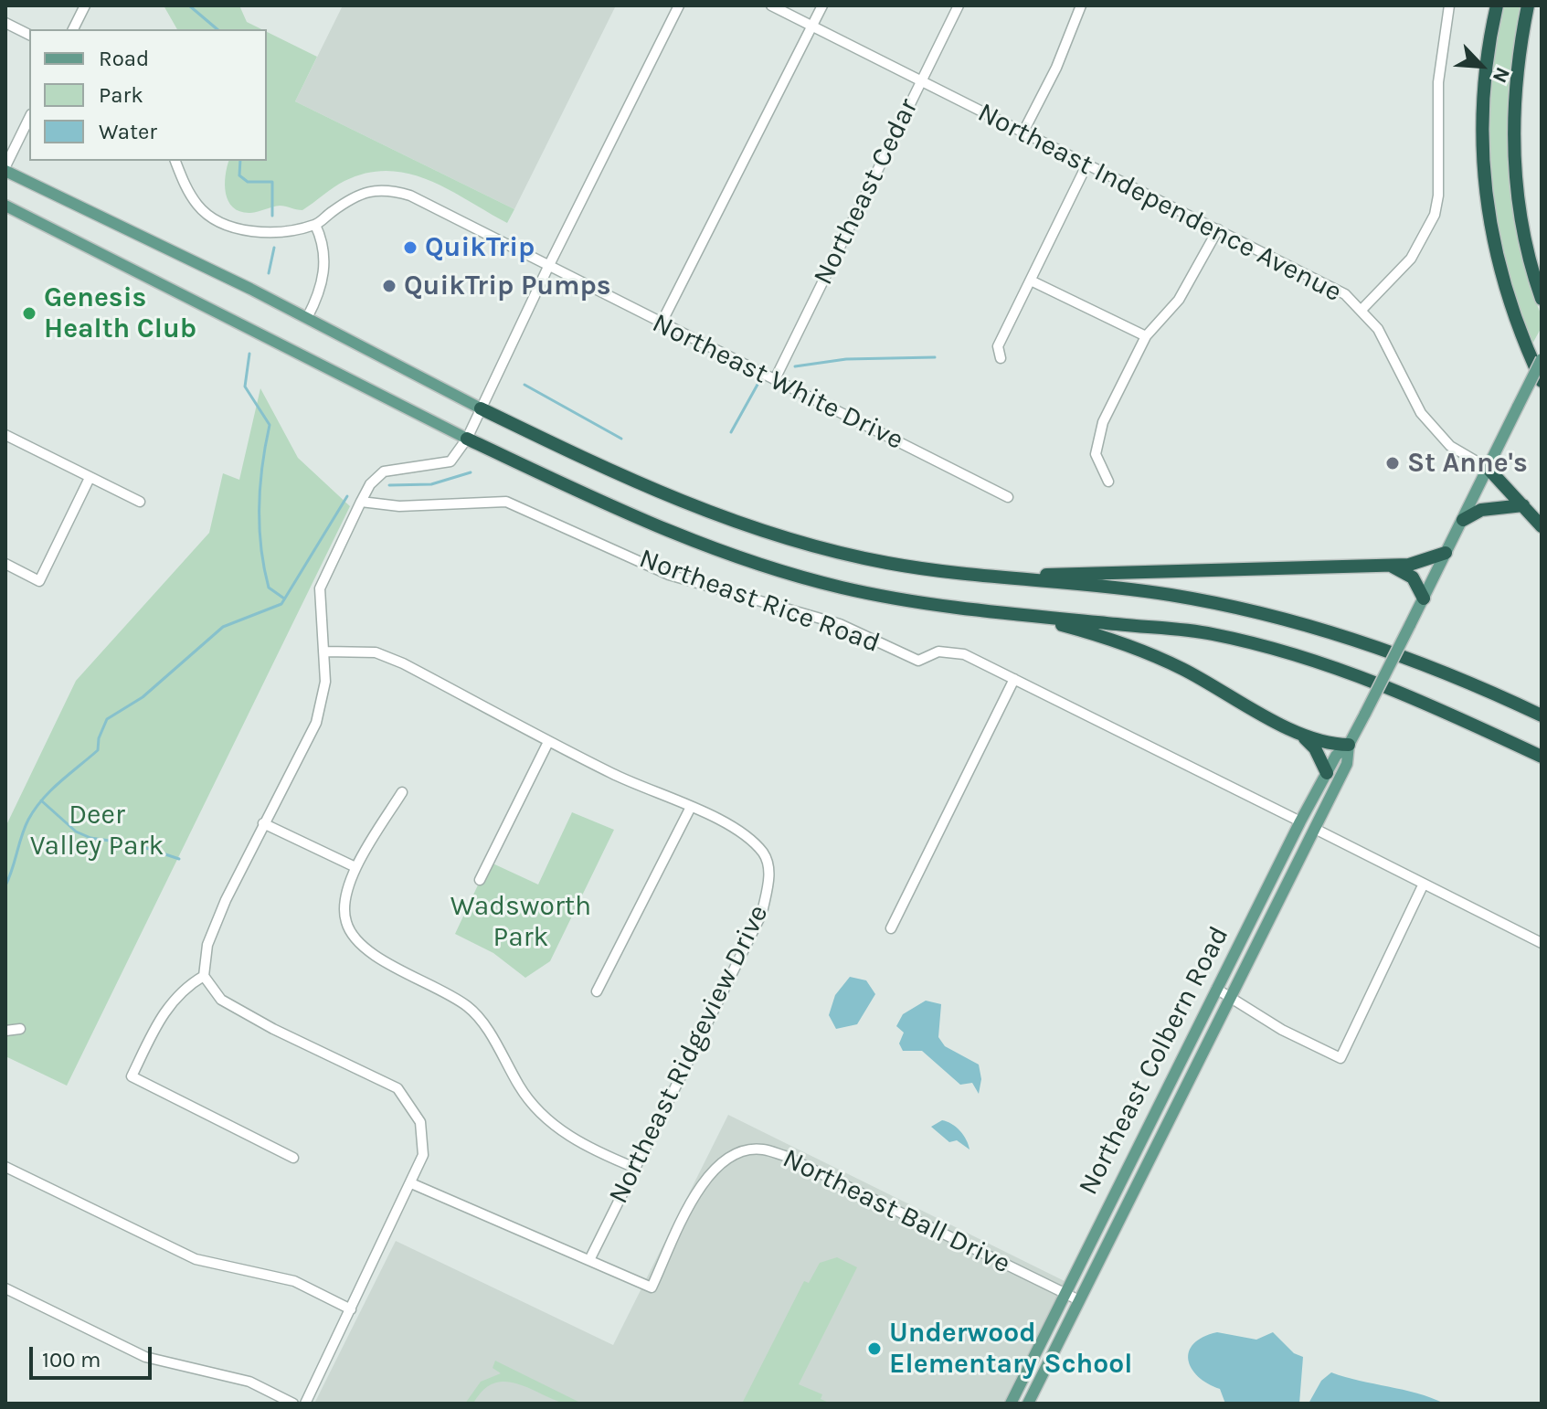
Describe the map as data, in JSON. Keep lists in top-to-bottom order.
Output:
{
  "streets": {
    "main road": ["Northeast Colbern Road"],
    "street": [
      "Northeast Cedar",
      "Northeast Independence Avenue",
      "Northeast White Drive",
      "Northeast Rice Road",
      "Northeast Ridgeview Drive",
      "Northeast Ball Drive"
    ]
  },
  "crossings": [
    ["Northeast Cedar", "Northeast Independence Avenue"],
    ["Northeast Cedar", "Northeast White Drive"],
    ["Northeast Independence Avenue", "Northeast Colbern Road"],
    ["Northeast Rice Road", "Northeast Colbern Road"],
    ["Northeast Ridgeview Drive", "Northeast Ball Drive"],
    ["Northeast Colbern Road", "Northeast Ball Drive"]
  ],
  "parks": ["Deer Valley Park", "Wadsworth Park"],
  "places": [
    "QuikTrip",
    "QuikTrip Pumps",
    "Genesis Health Club",
    "St Anne's",
    "Underwood Elementary School"
  ],
  "legend": ["Road", "Park", "Water"],
  "scale_bar": "100 m",
  "north": "bottom right"
}
